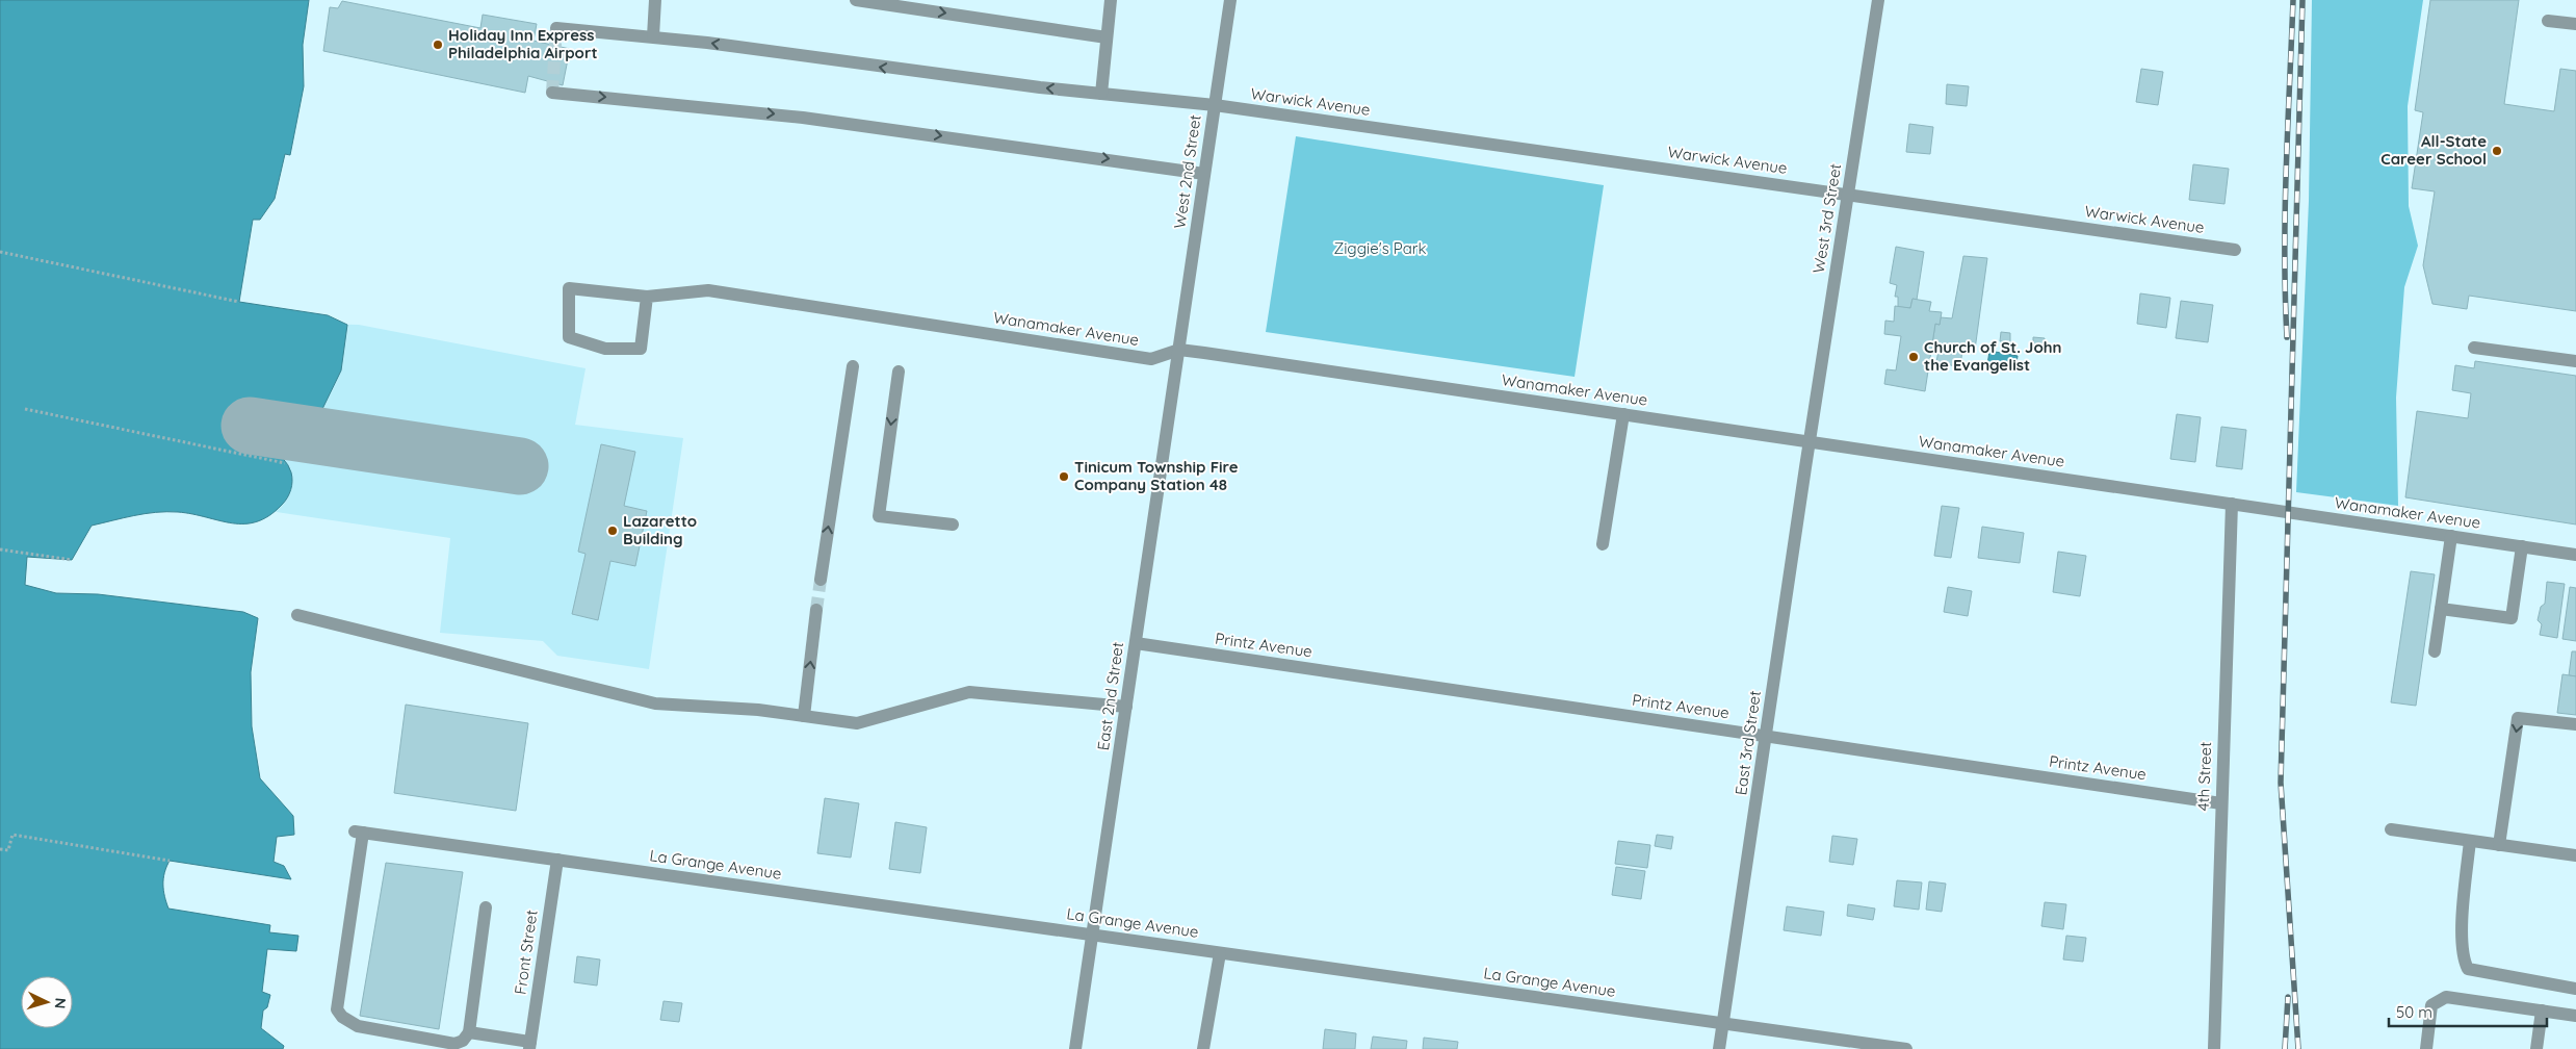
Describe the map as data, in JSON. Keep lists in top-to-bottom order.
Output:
{
  "streets": {
    "street": [
      "Warwick Avenue",
      "West 2nd Street",
      "West 3rd Street",
      "Wanamaker Avenue",
      "Printz Avenue",
      "East 2nd Street",
      "East 3rd Street",
      "4th Street",
      "La Grange Avenue",
      "Front Street"
    ]
  },
  "crossings": [
    ["Warwick Avenue", "West 2nd Street"],
    ["Warwick Avenue", "West 3rd Street"],
    ["West 2nd Street", "Wanamaker Avenue"],
    ["West 2nd Street", "East 2nd Street"],
    ["West 3rd Street", "Wanamaker Avenue"],
    ["West 3rd Street", "East 3rd Street"],
    ["Wanamaker Avenue", "East 2nd Street"],
    ["Wanamaker Avenue", "East 3rd Street"],
    ["Wanamaker Avenue", "4th Street"],
    ["Printz Avenue", "East 2nd Street"],
    ["Printz Avenue", "East 3rd Street"],
    ["Printz Avenue", "4th Street"],
    ["East 2nd Street", "La Grange Avenue"],
    ["East 3rd Street", "La Grange Avenue"],
    ["La Grange Avenue", "Front Street"]
  ],
  "parks": ["Ziggie's Park"],
  "places": [
    "Holiday Inn Express Philadelphia Airport",
    "All-State Career School",
    "Church of St. John the Evangelist",
    "Tinicum Township Fire Company Station 48",
    "Lazaretto Building"
  ],
  "scale_bar": "50 m",
  "north": "right"
}
